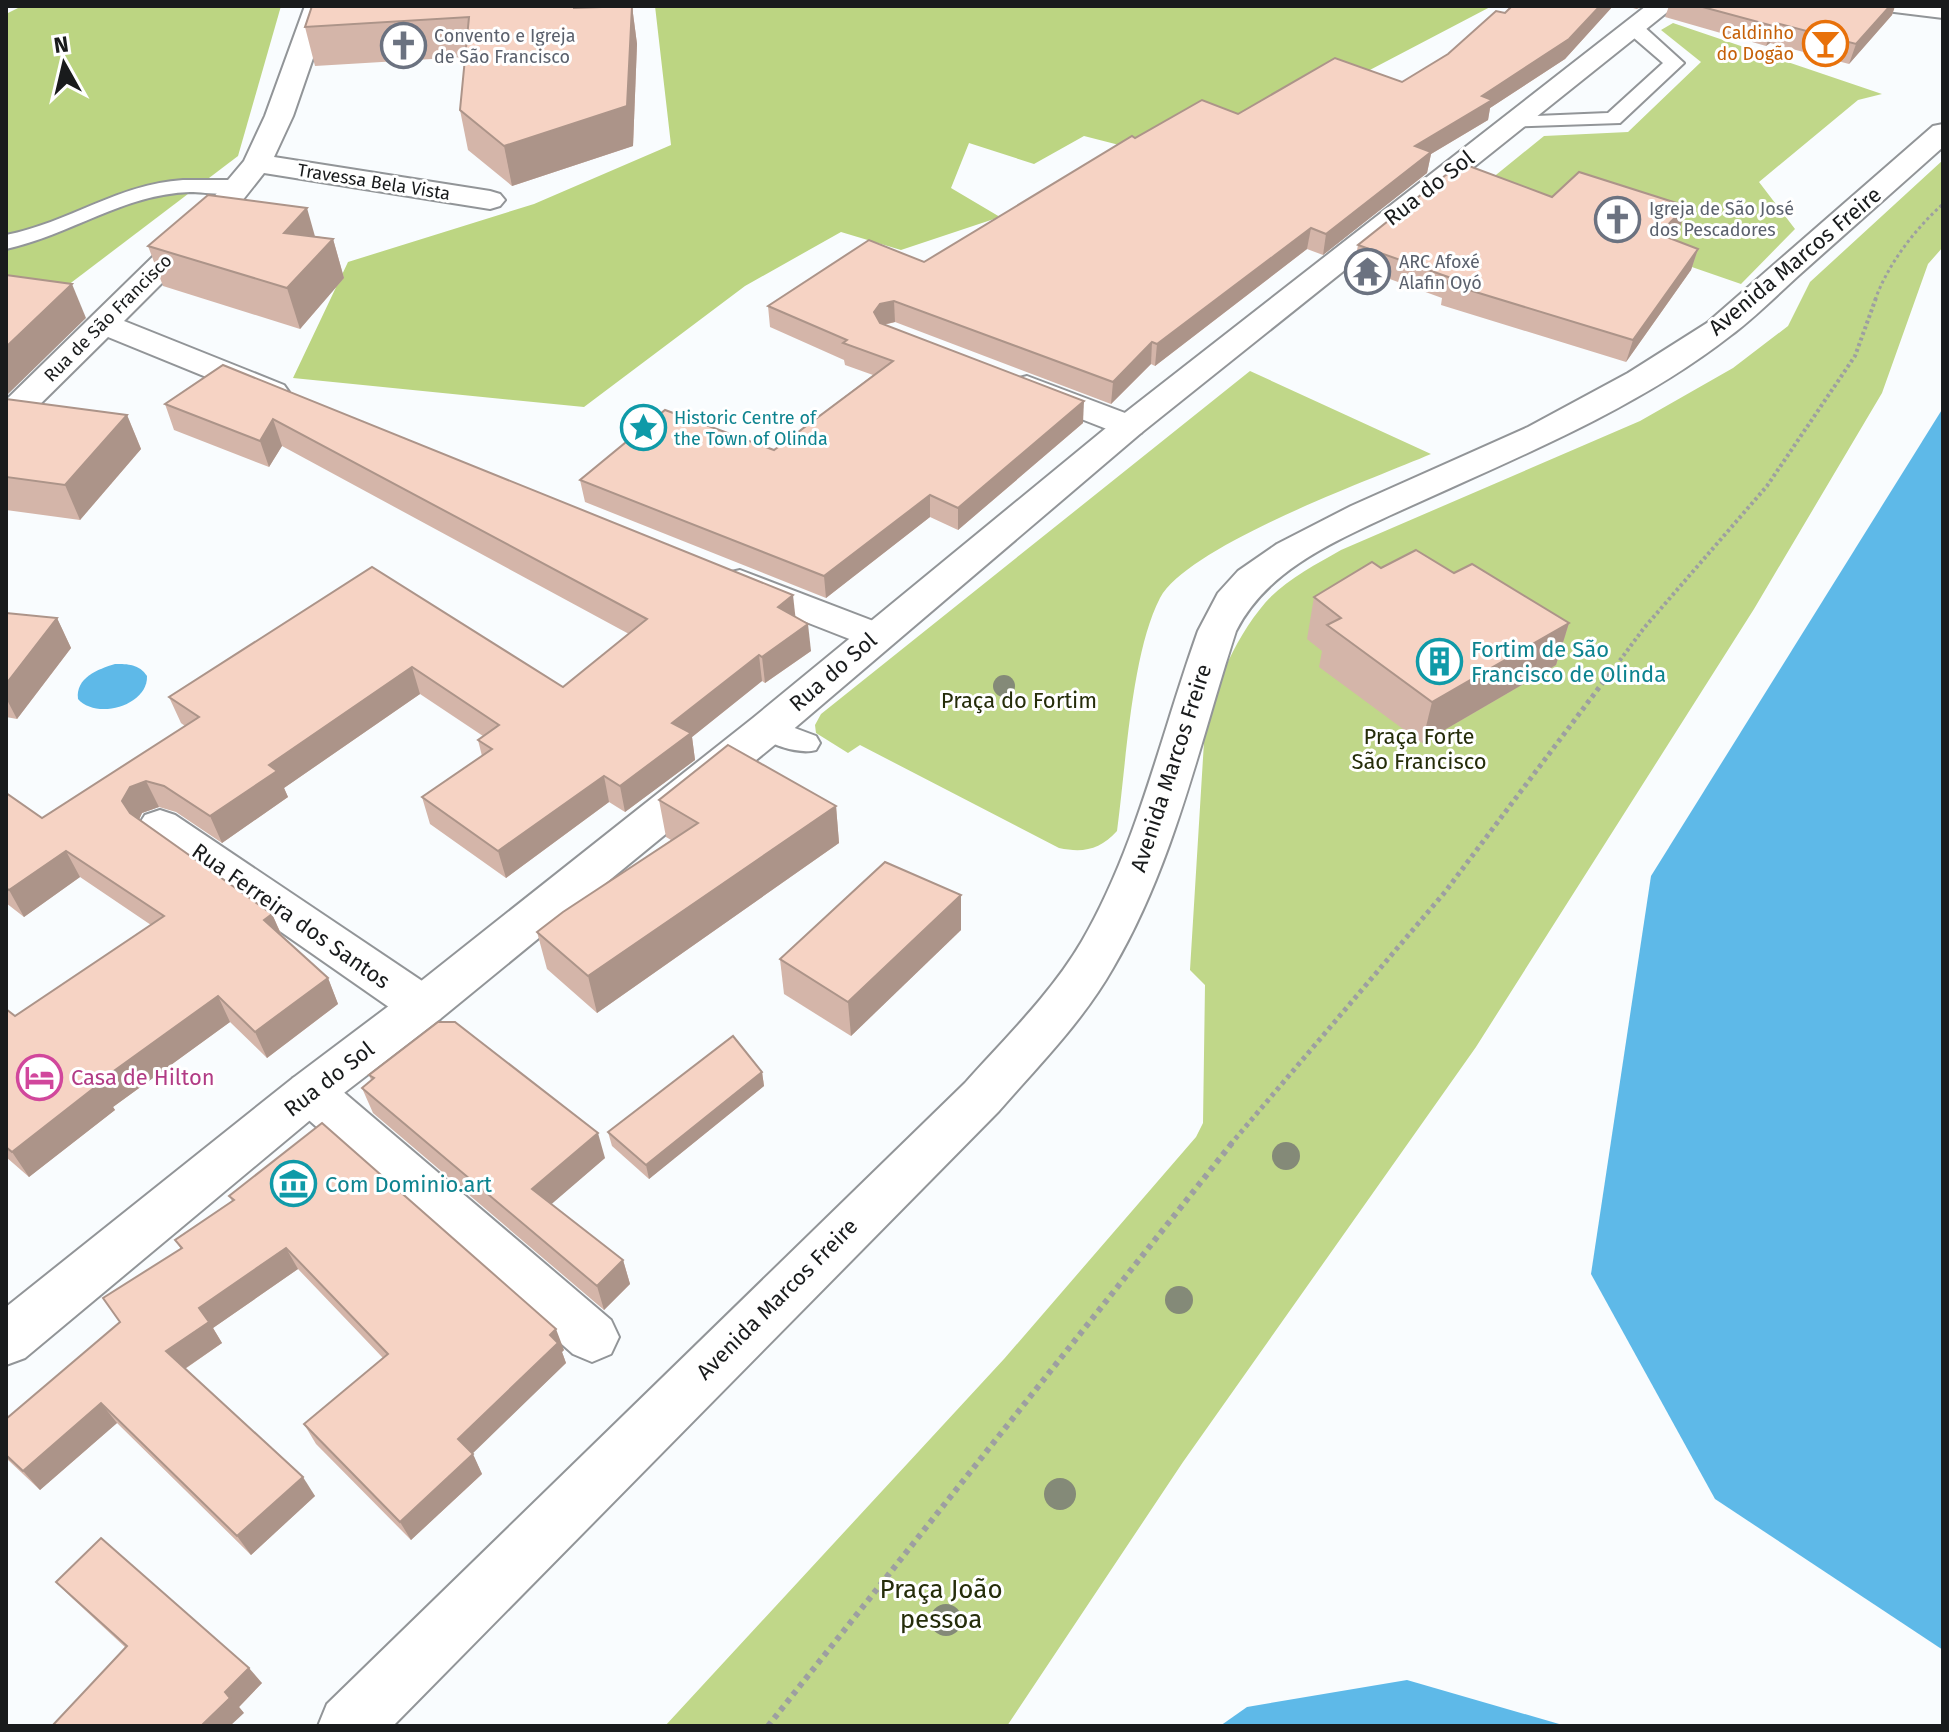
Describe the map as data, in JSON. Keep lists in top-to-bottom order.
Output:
{
  "streets": {
    "main road": [
      "Travessa Bela Vista",
      "Rua do Sol",
      "Avenida Marcos Freire",
      "Rua de São Francisco",
      "Rua Ferreira dos Santos"
    ]
  },
  "crossings": [
    ["Travessa Bela Vista", "Rua de São Francisco"],
    ["Rua do Sol", "Rua Ferreira dos Santos"]
  ],
  "parks": ["Praça do Fortim", "Praça Forte São Francisco", "Praça João pessoa"],
  "places": {
    "bar": ["Caldinho do Dogão"],
    "church": ["Convento e Igreja de São Francisco", "Igreja de São José dos Pescadores"],
    "temple": ["ARC Afoxé Alafin Oyó"],
    "place": ["Historic Centre of the Town of Olinda"],
    "building": ["Fortim de São Francisco de Olinda"],
    "hotel": ["Casa de Hilton"],
    "museum": ["Com Dominio.art"]
  },
  "north": "top"
}
